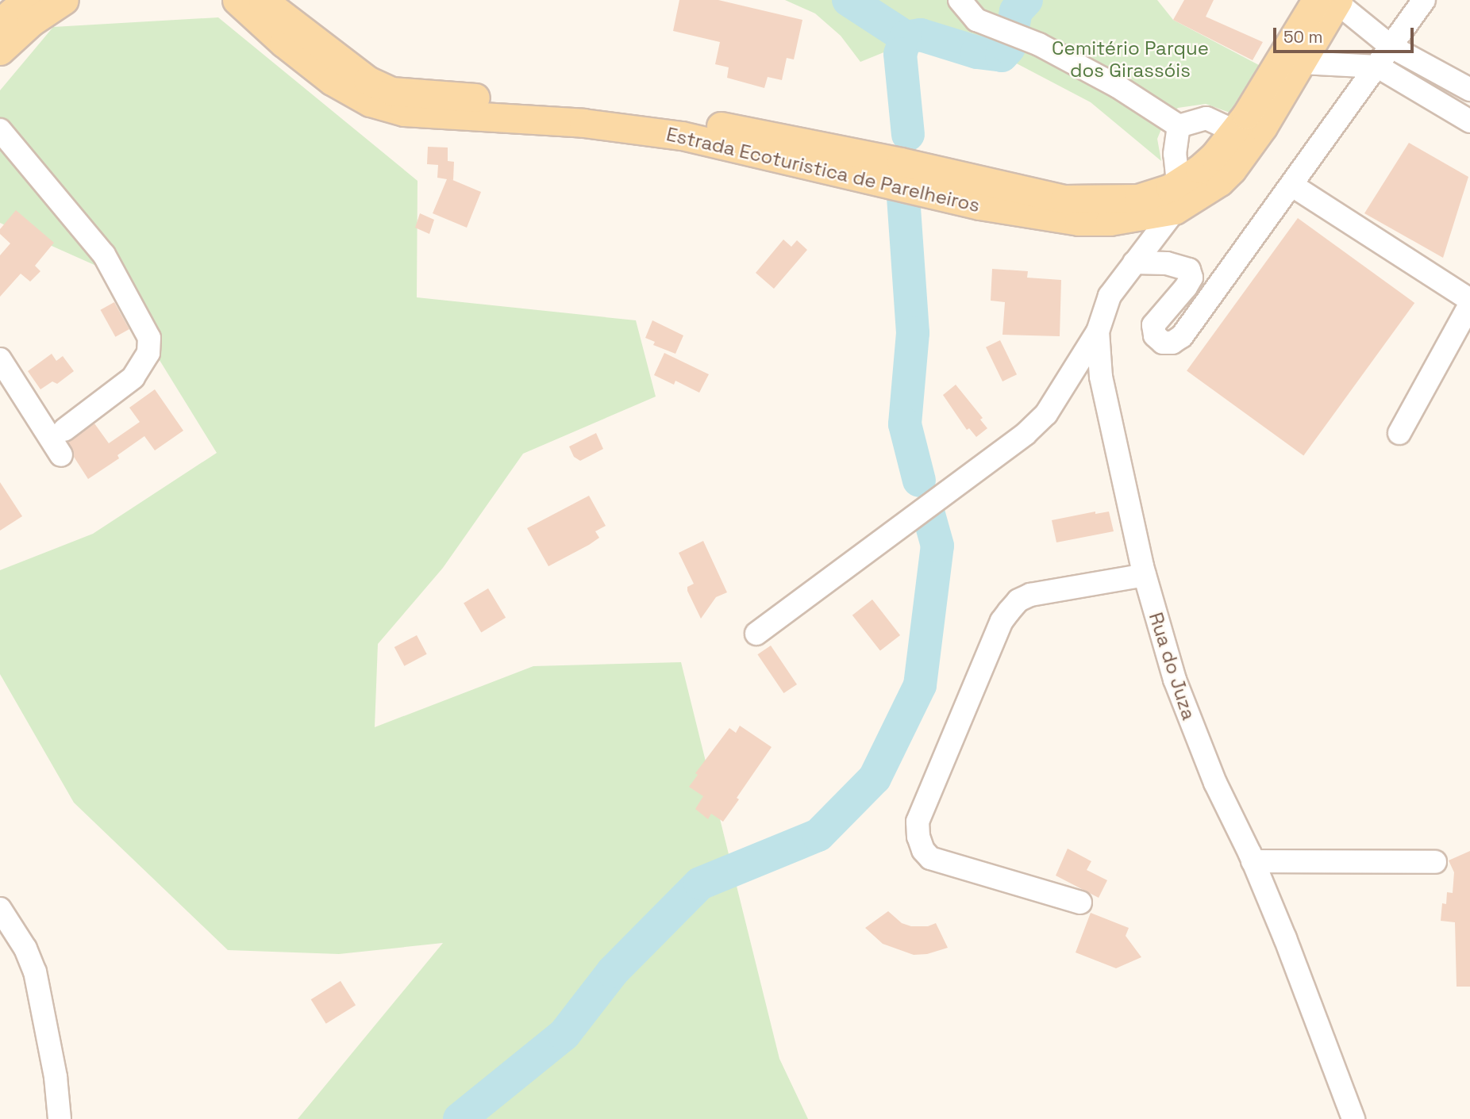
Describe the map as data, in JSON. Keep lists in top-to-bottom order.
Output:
{
  "streets": {
    "main road": ["Estrada Ecoturistica de Parelheiros"],
    "street": ["Rua do Juza"]
  },
  "crossings": [
    ["Estrada Ecoturistica de Parelheiros", "Rua do Juza"]
  ],
  "parks": ["Cemitério Parque dos Girassóis"],
  "scale_bar": "50 m"
}
